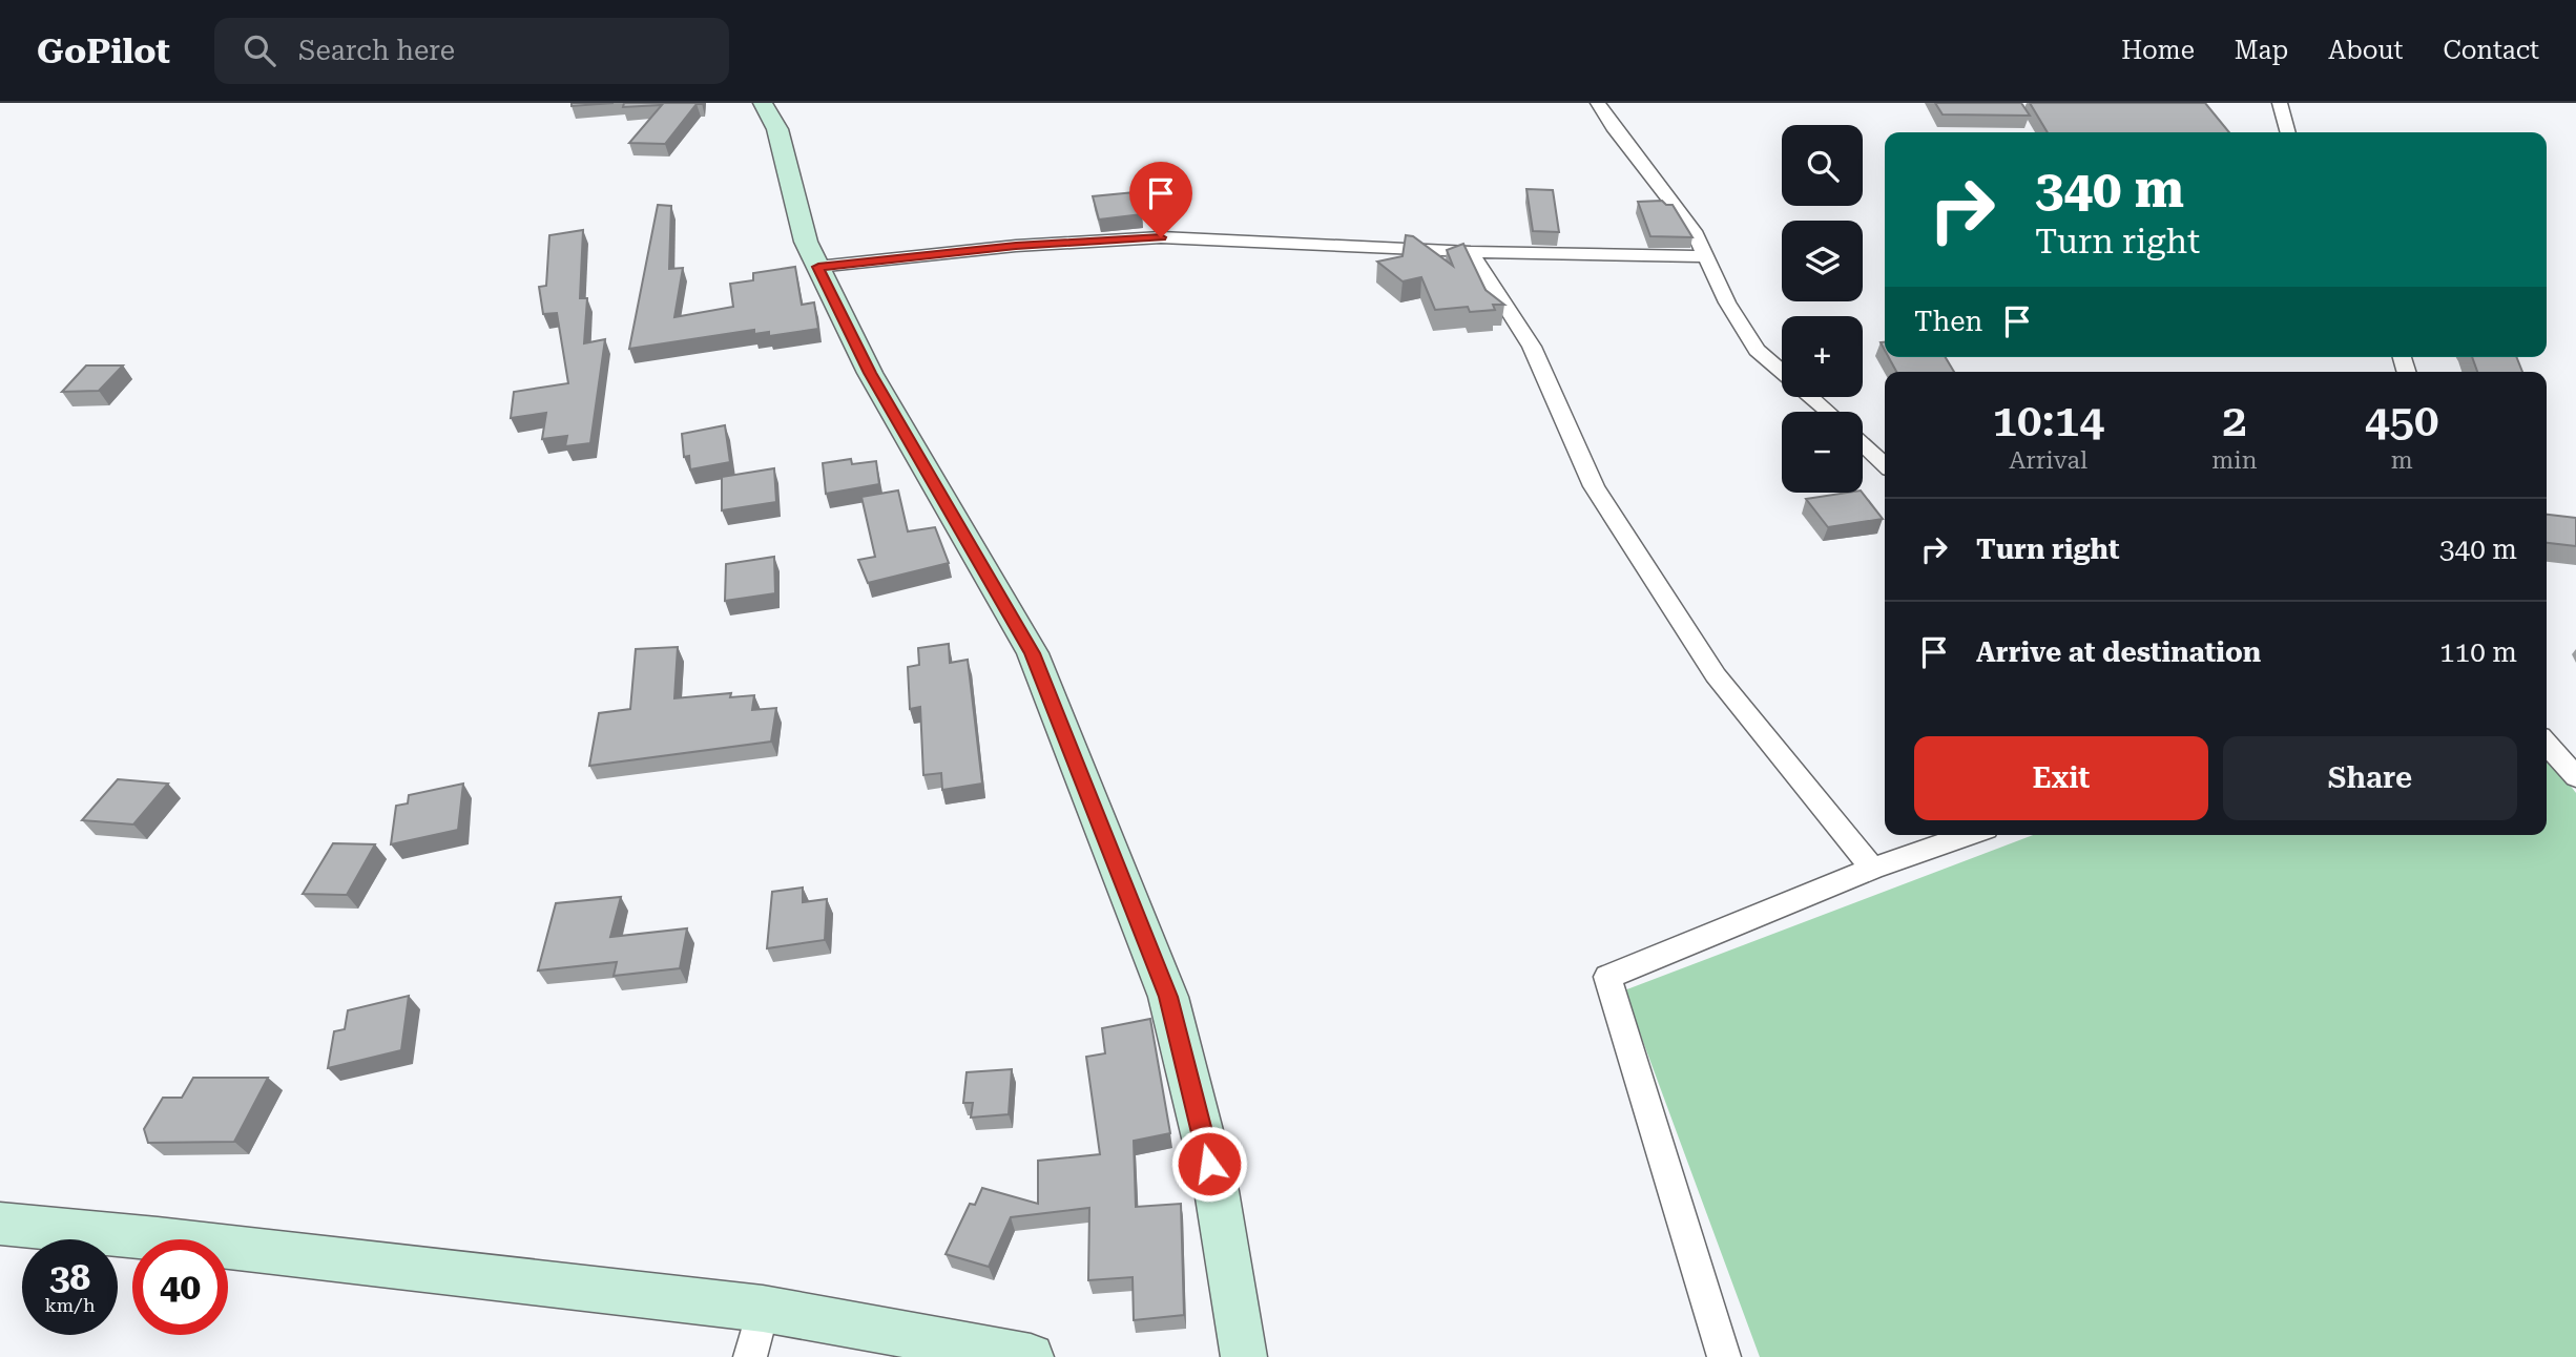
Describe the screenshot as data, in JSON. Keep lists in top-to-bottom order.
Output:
{
  "page": {
    "header": "GoPilot",
    "search": "Search here",
    "nav": [
      "Home",
      "Map",
      "About",
      "Contact"
    ],
    "map_buttons": ["+", "−"],
    "turn": ["340 m", "Turn right"],
    "then": "Then",
    "eta": [
      "10:14",
      "Arrival",
      "2",
      "min",
      "450",
      "m"
    ],
    "list": [
      {
        "name": "Turn right",
        "value": "340 m"
      },
      {
        "name": "Arrive at destination",
        "value": "110 m"
      }
    ],
    "buttons": ["Exit", "Share"],
    "speed": "38 km/h",
    "limit": "40"
  }
}
